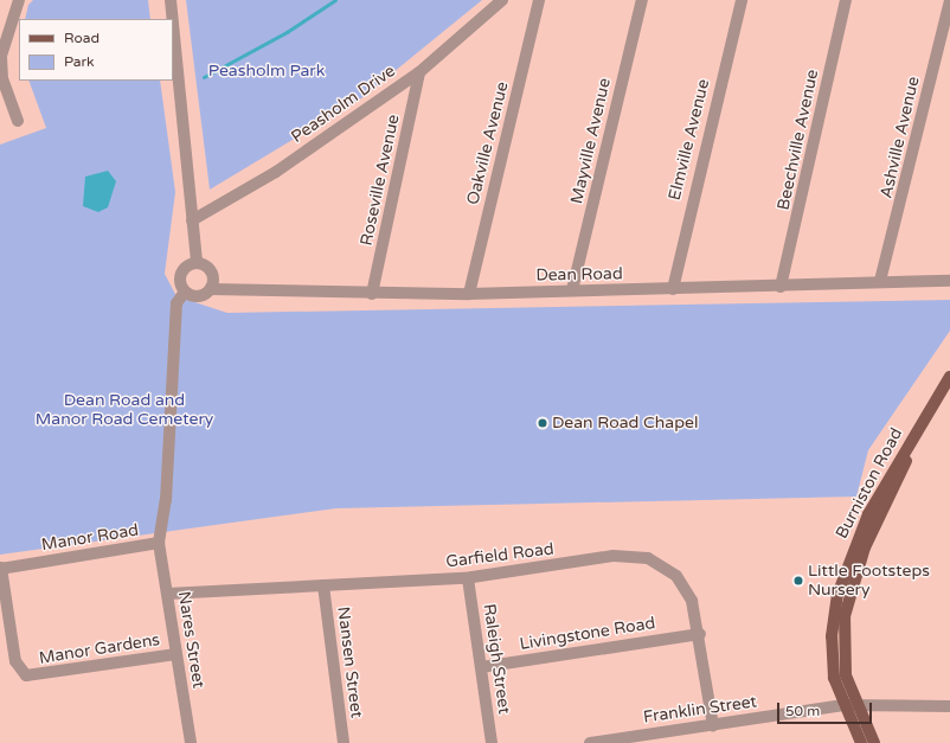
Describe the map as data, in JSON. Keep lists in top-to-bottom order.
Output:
{
  "streets": {
    "main road": ["Burniston Road"],
    "street": [
      "Peasholm Drive",
      "Ashville Avenue",
      "Elmville Avenue",
      "Beechville Avenue",
      "Mayville Avenue",
      "Oakville Avenue",
      "Roseville Avenue",
      "Dean Road",
      "Manor Road",
      "Garfield Road",
      "Livingstone Road",
      "Nares Street",
      "Manor Gardens",
      "Raleigh Street",
      "Nansen Street",
      "Franklin Street"
    ]
  },
  "crossings": [
    ["Peasholm Drive", "Roseville Avenue"],
    ["Ashville Avenue", "Dean Road"],
    ["Elmville Avenue", "Dean Road"],
    ["Beechville Avenue", "Dean Road"],
    ["Mayville Avenue", "Dean Road"],
    ["Oakville Avenue", "Dean Road"],
    ["Roseville Avenue", "Dean Road"],
    ["Dean Road", "Manor Road"],
    ["Burniston Road", "Franklin Street"],
    ["Manor Road", "Nares Street"],
    ["Manor Road", "Manor Gardens"],
    ["Garfield Road", "Livingstone Road"],
    ["Garfield Road", "Nares Street"],
    ["Garfield Road", "Raleigh Street"],
    ["Garfield Road", "Nansen Street"],
    ["Garfield Road", "Franklin Street"],
    ["Livingstone Road", "Raleigh Street"],
    ["Nares Street", "Manor Gardens"]
  ],
  "parks": ["Peasholm Park", "Dean Road and Manor Road Cemetery"],
  "places": ["Dean Road Chapel", "Little Footsteps Nursery"],
  "legend": ["Road", "Park"],
  "scale_bar": "50 m"
}
